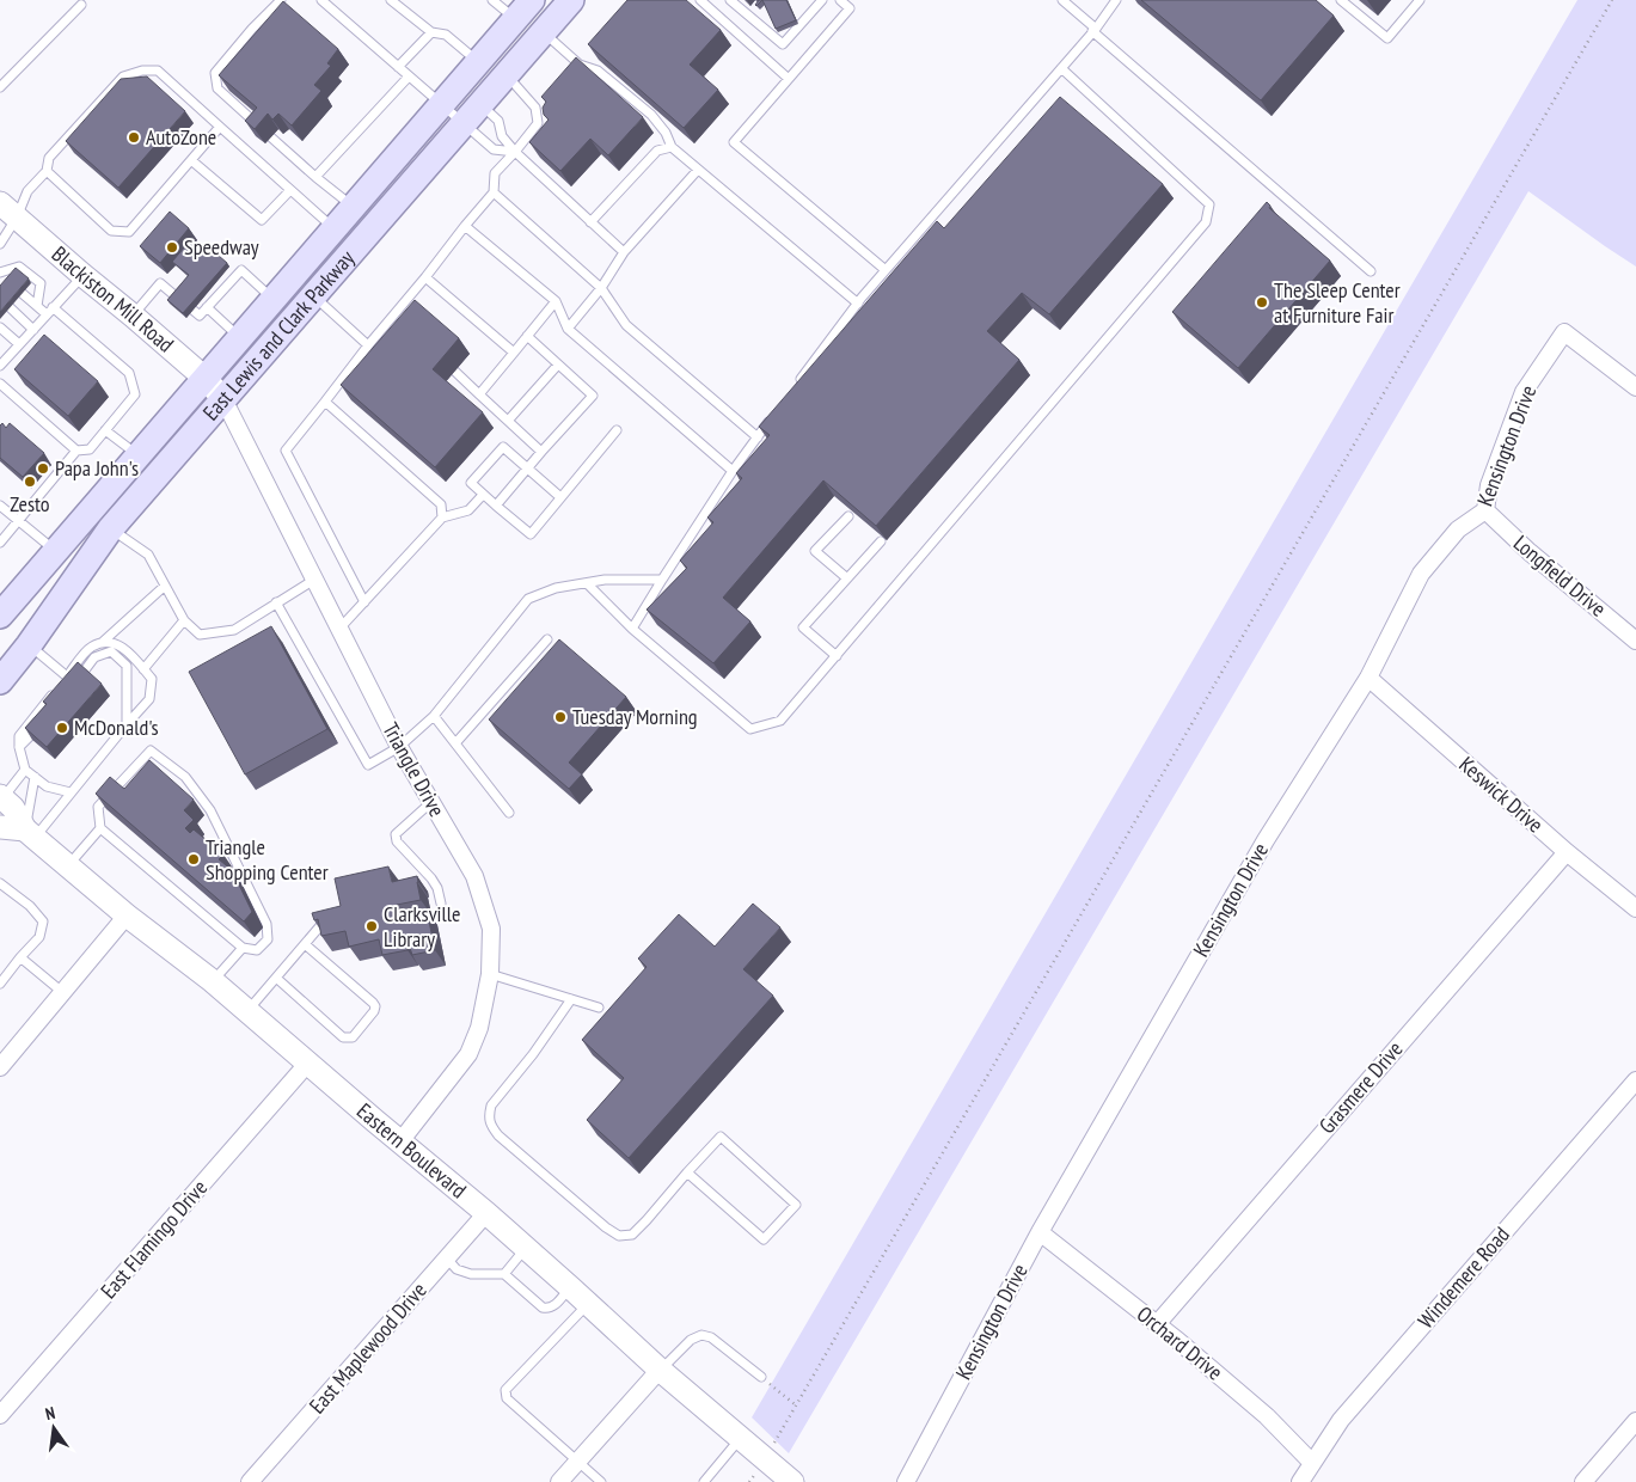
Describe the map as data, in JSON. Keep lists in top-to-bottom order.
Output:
{
  "streets": {
    "main road": ["Blackiston Mill Road", "East Lewis and Clark Parkway", "Eastern Boulevard"],
    "street": [
      "Kensington Drive",
      "Longfield Drive",
      "Triangle Drive",
      "Keswick Drive",
      "Grasmere Drive",
      "East Flamingo Drive",
      "Windemere Road",
      "Orchard Drive",
      "East Maplewood Drive"
    ]
  },
  "crossings": [
    ["Blackiston Mill Road", "East Lewis and Clark Parkway"],
    ["Blackiston Mill Road", "Triangle Drive"],
    ["East Lewis and Clark Parkway", "Triangle Drive"],
    ["Kensington Drive", "Longfield Drive"],
    ["Kensington Drive", "Keswick Drive"],
    ["Kensington Drive", "Orchard Drive"],
    ["Triangle Drive", "Eastern Boulevard"],
    ["Keswick Drive", "Grasmere Drive"],
    ["Grasmere Drive", "Orchard Drive"],
    ["Eastern Boulevard", "East Flamingo Drive"],
    ["Eastern Boulevard", "East Maplewood Drive"],
    ["Windemere Road", "Orchard Drive"]
  ],
  "places": [
    "AutoZone",
    "Speedway",
    "The Sleep Center at Furniture Fair",
    "Papa John's",
    "Zesto",
    "Tuesday Morning",
    "McDonald's",
    "Triangle Shopping Center",
    "Clarksville Library"
  ],
  "north": "top"
}
